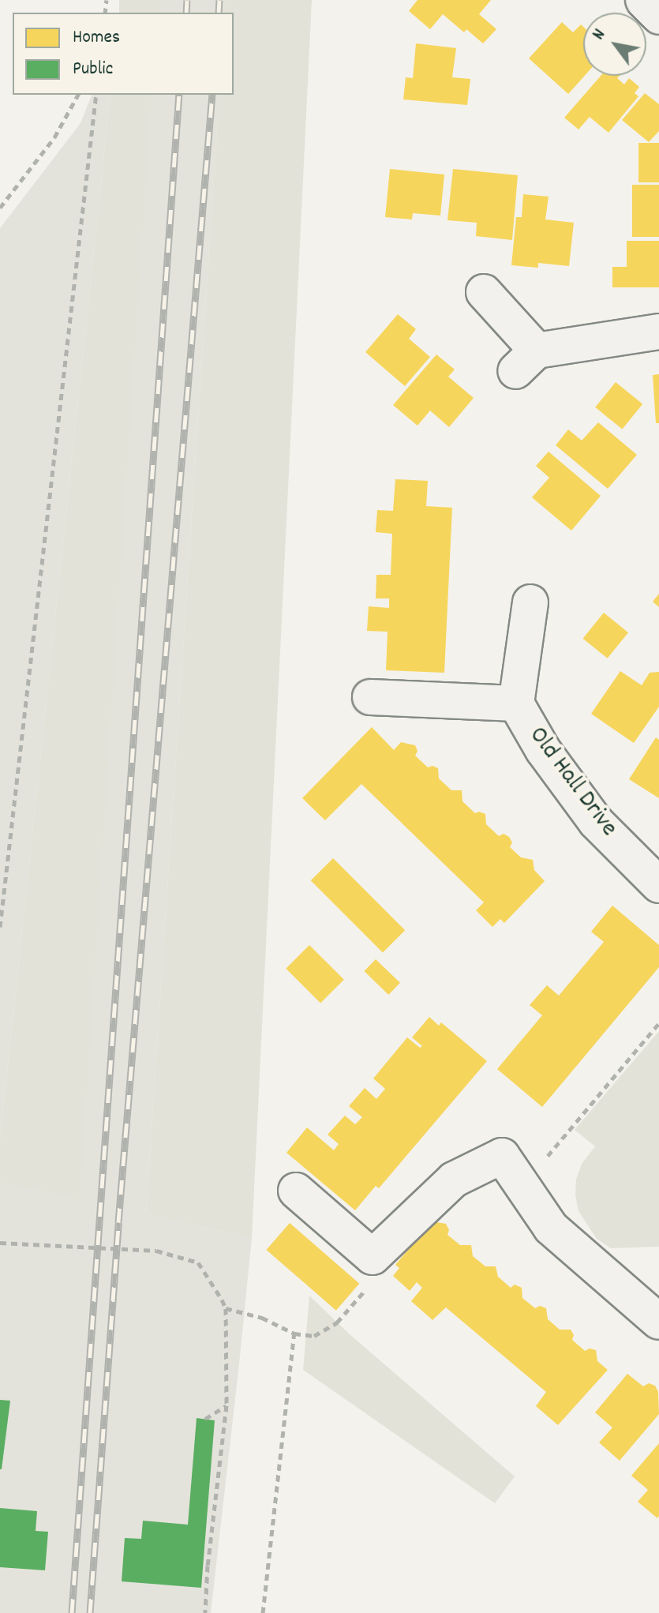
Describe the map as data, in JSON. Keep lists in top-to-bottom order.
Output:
{
  "streets": {
    "street": ["Old Hall Drive"]
  },
  "legend": ["Homes", "Public"],
  "north": "top left"
}
